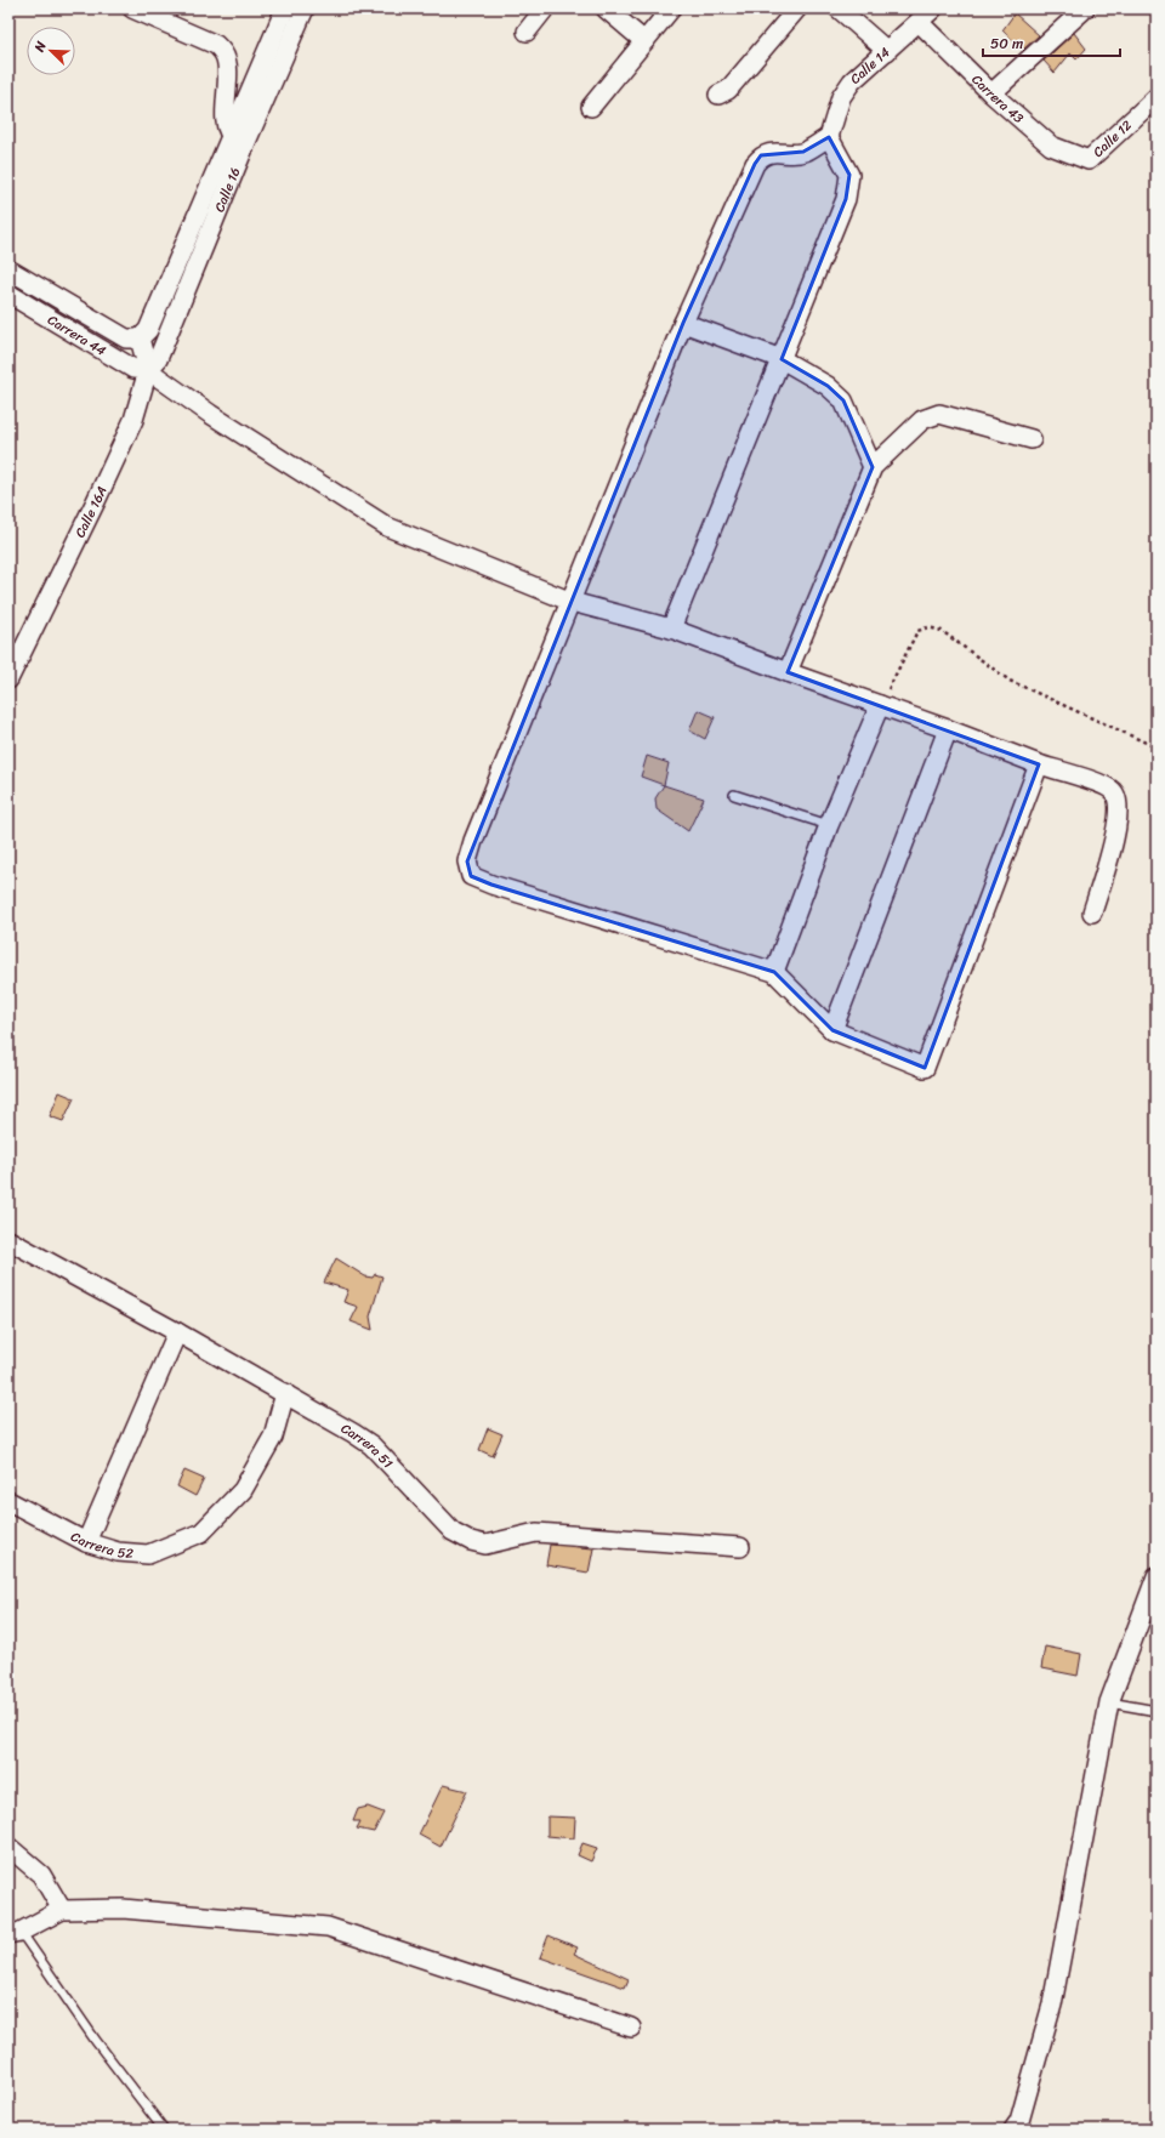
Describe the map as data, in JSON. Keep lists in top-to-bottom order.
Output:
{
  "streets": {
    "street": [
      "Calle 14",
      "Carrera 43",
      "Calle 12",
      "Calle 16",
      "Carrera 44",
      "Calle 16A",
      "Carrera 51",
      "Carrera 52"
    ]
  },
  "crossings": [
    ["Calle 14", "Carrera 43"],
    ["Carrera 43", "Calle 12"],
    ["Calle 16", "Carrera 44"],
    ["Calle 16", "Calle 16A"],
    ["Carrera 44", "Calle 16A"],
    ["Carrera 51", "Carrera 52"]
  ],
  "scale_bar": "50 m",
  "north": "top left"
}
